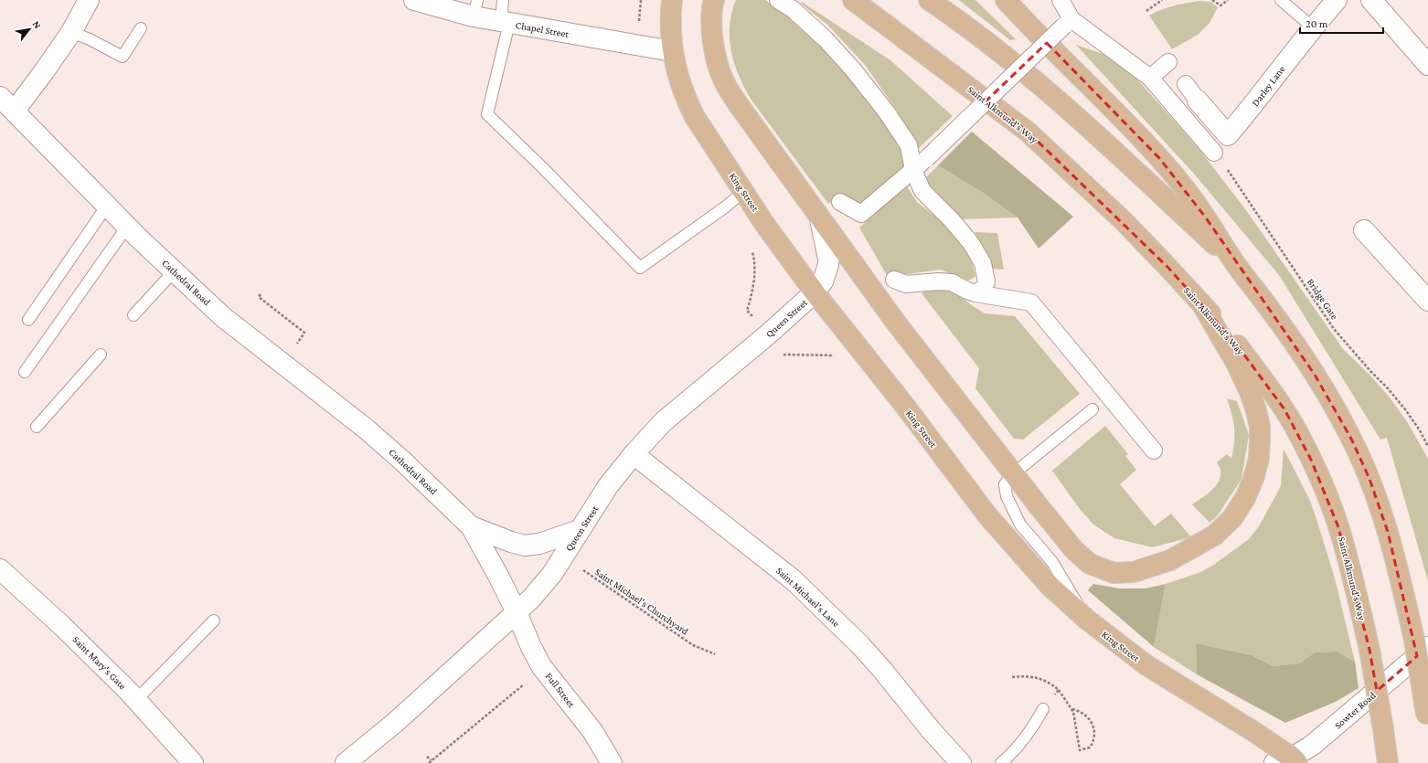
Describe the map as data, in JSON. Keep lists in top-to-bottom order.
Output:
{
  "streets": {
    "main road": ["Saint Alkmund's Way", "King Street"],
    "street": [
      "Chapel Street",
      "Darley Lane",
      "Cathedral Road",
      "Queen Street",
      "Saint Michael's Lane",
      "Saint Mary's Gate",
      "Full Street",
      "Sowter Road"
    ],
    "path": ["Bridge Gate", "Saint Michael's Churchyard"]
  },
  "crossings": [
    ["Chapel Street", "King Street"],
    ["King Street", "Queen Street"],
    ["Cathedral Road", "Queen Street"],
    ["Cathedral Road", "Full Street"],
    ["Queen Street", "Saint Michael's Lane"],
    ["Queen Street", "Saint Michael's Churchyard"],
    ["Queen Street", "Full Street"]
  ],
  "scale_bar": "20 m",
  "north": "top right"
}
